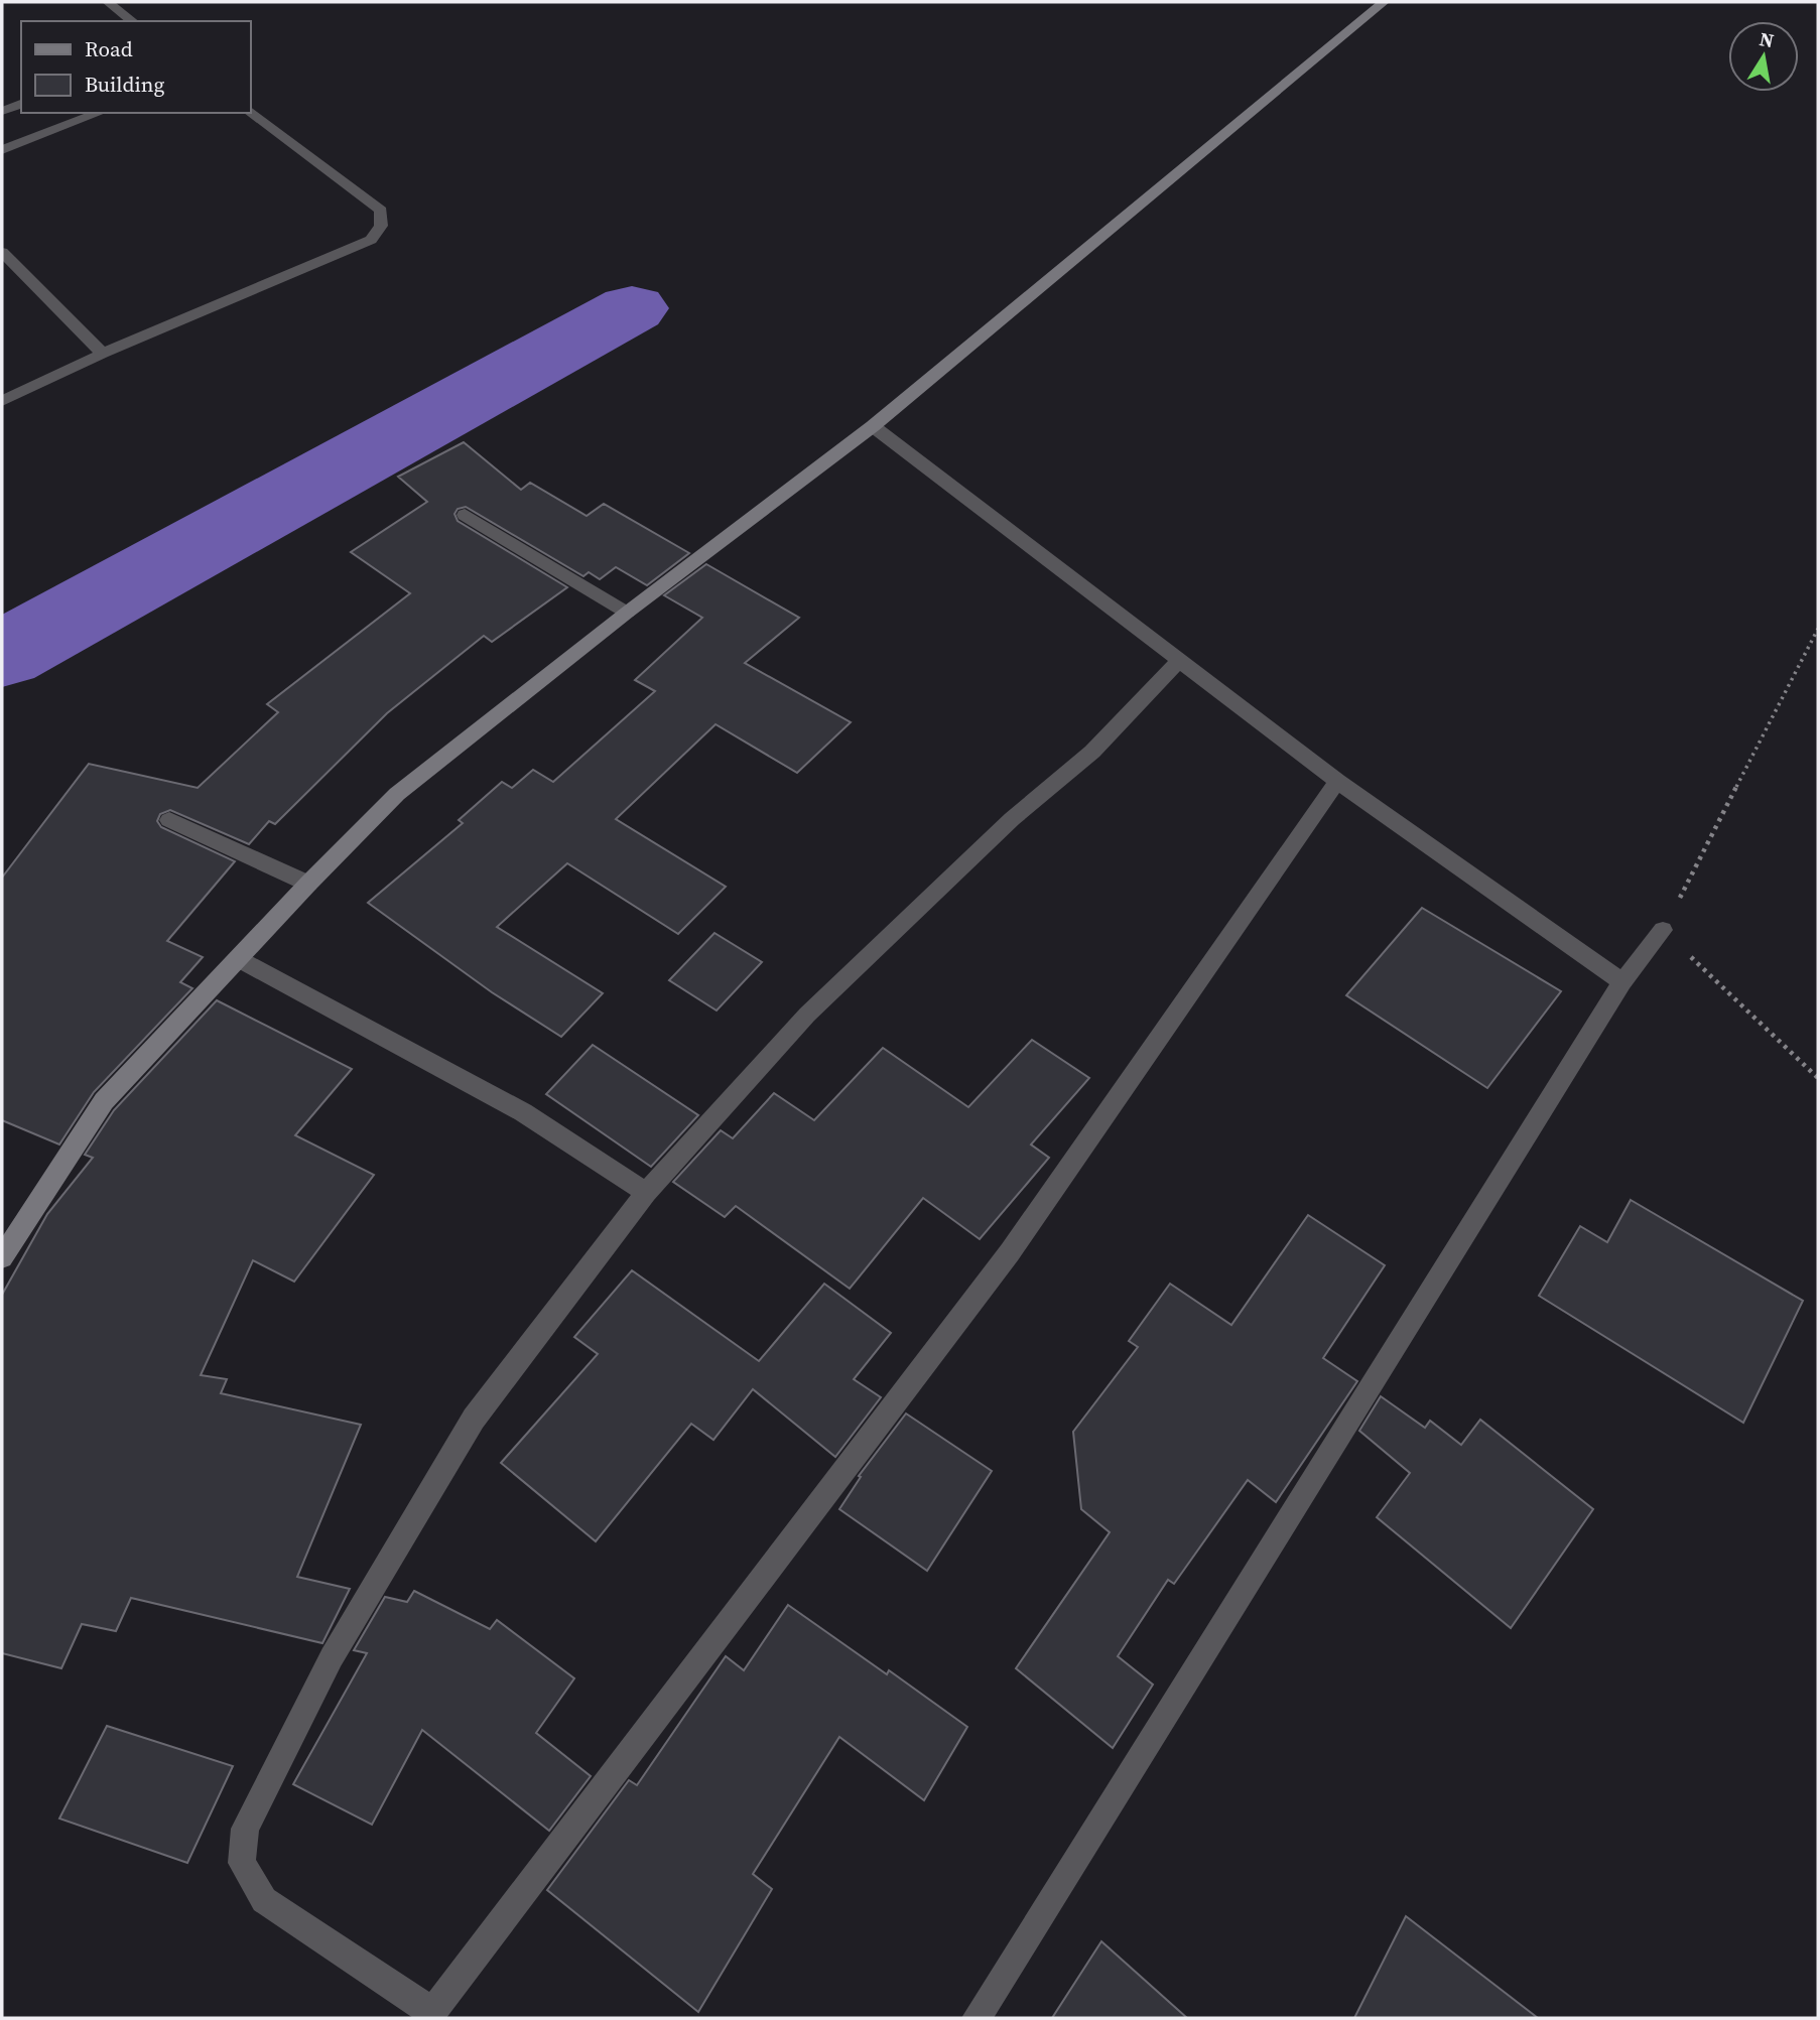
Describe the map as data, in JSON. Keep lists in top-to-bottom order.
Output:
{
  "legend": ["Road", "Building"],
  "north": "top"
}
